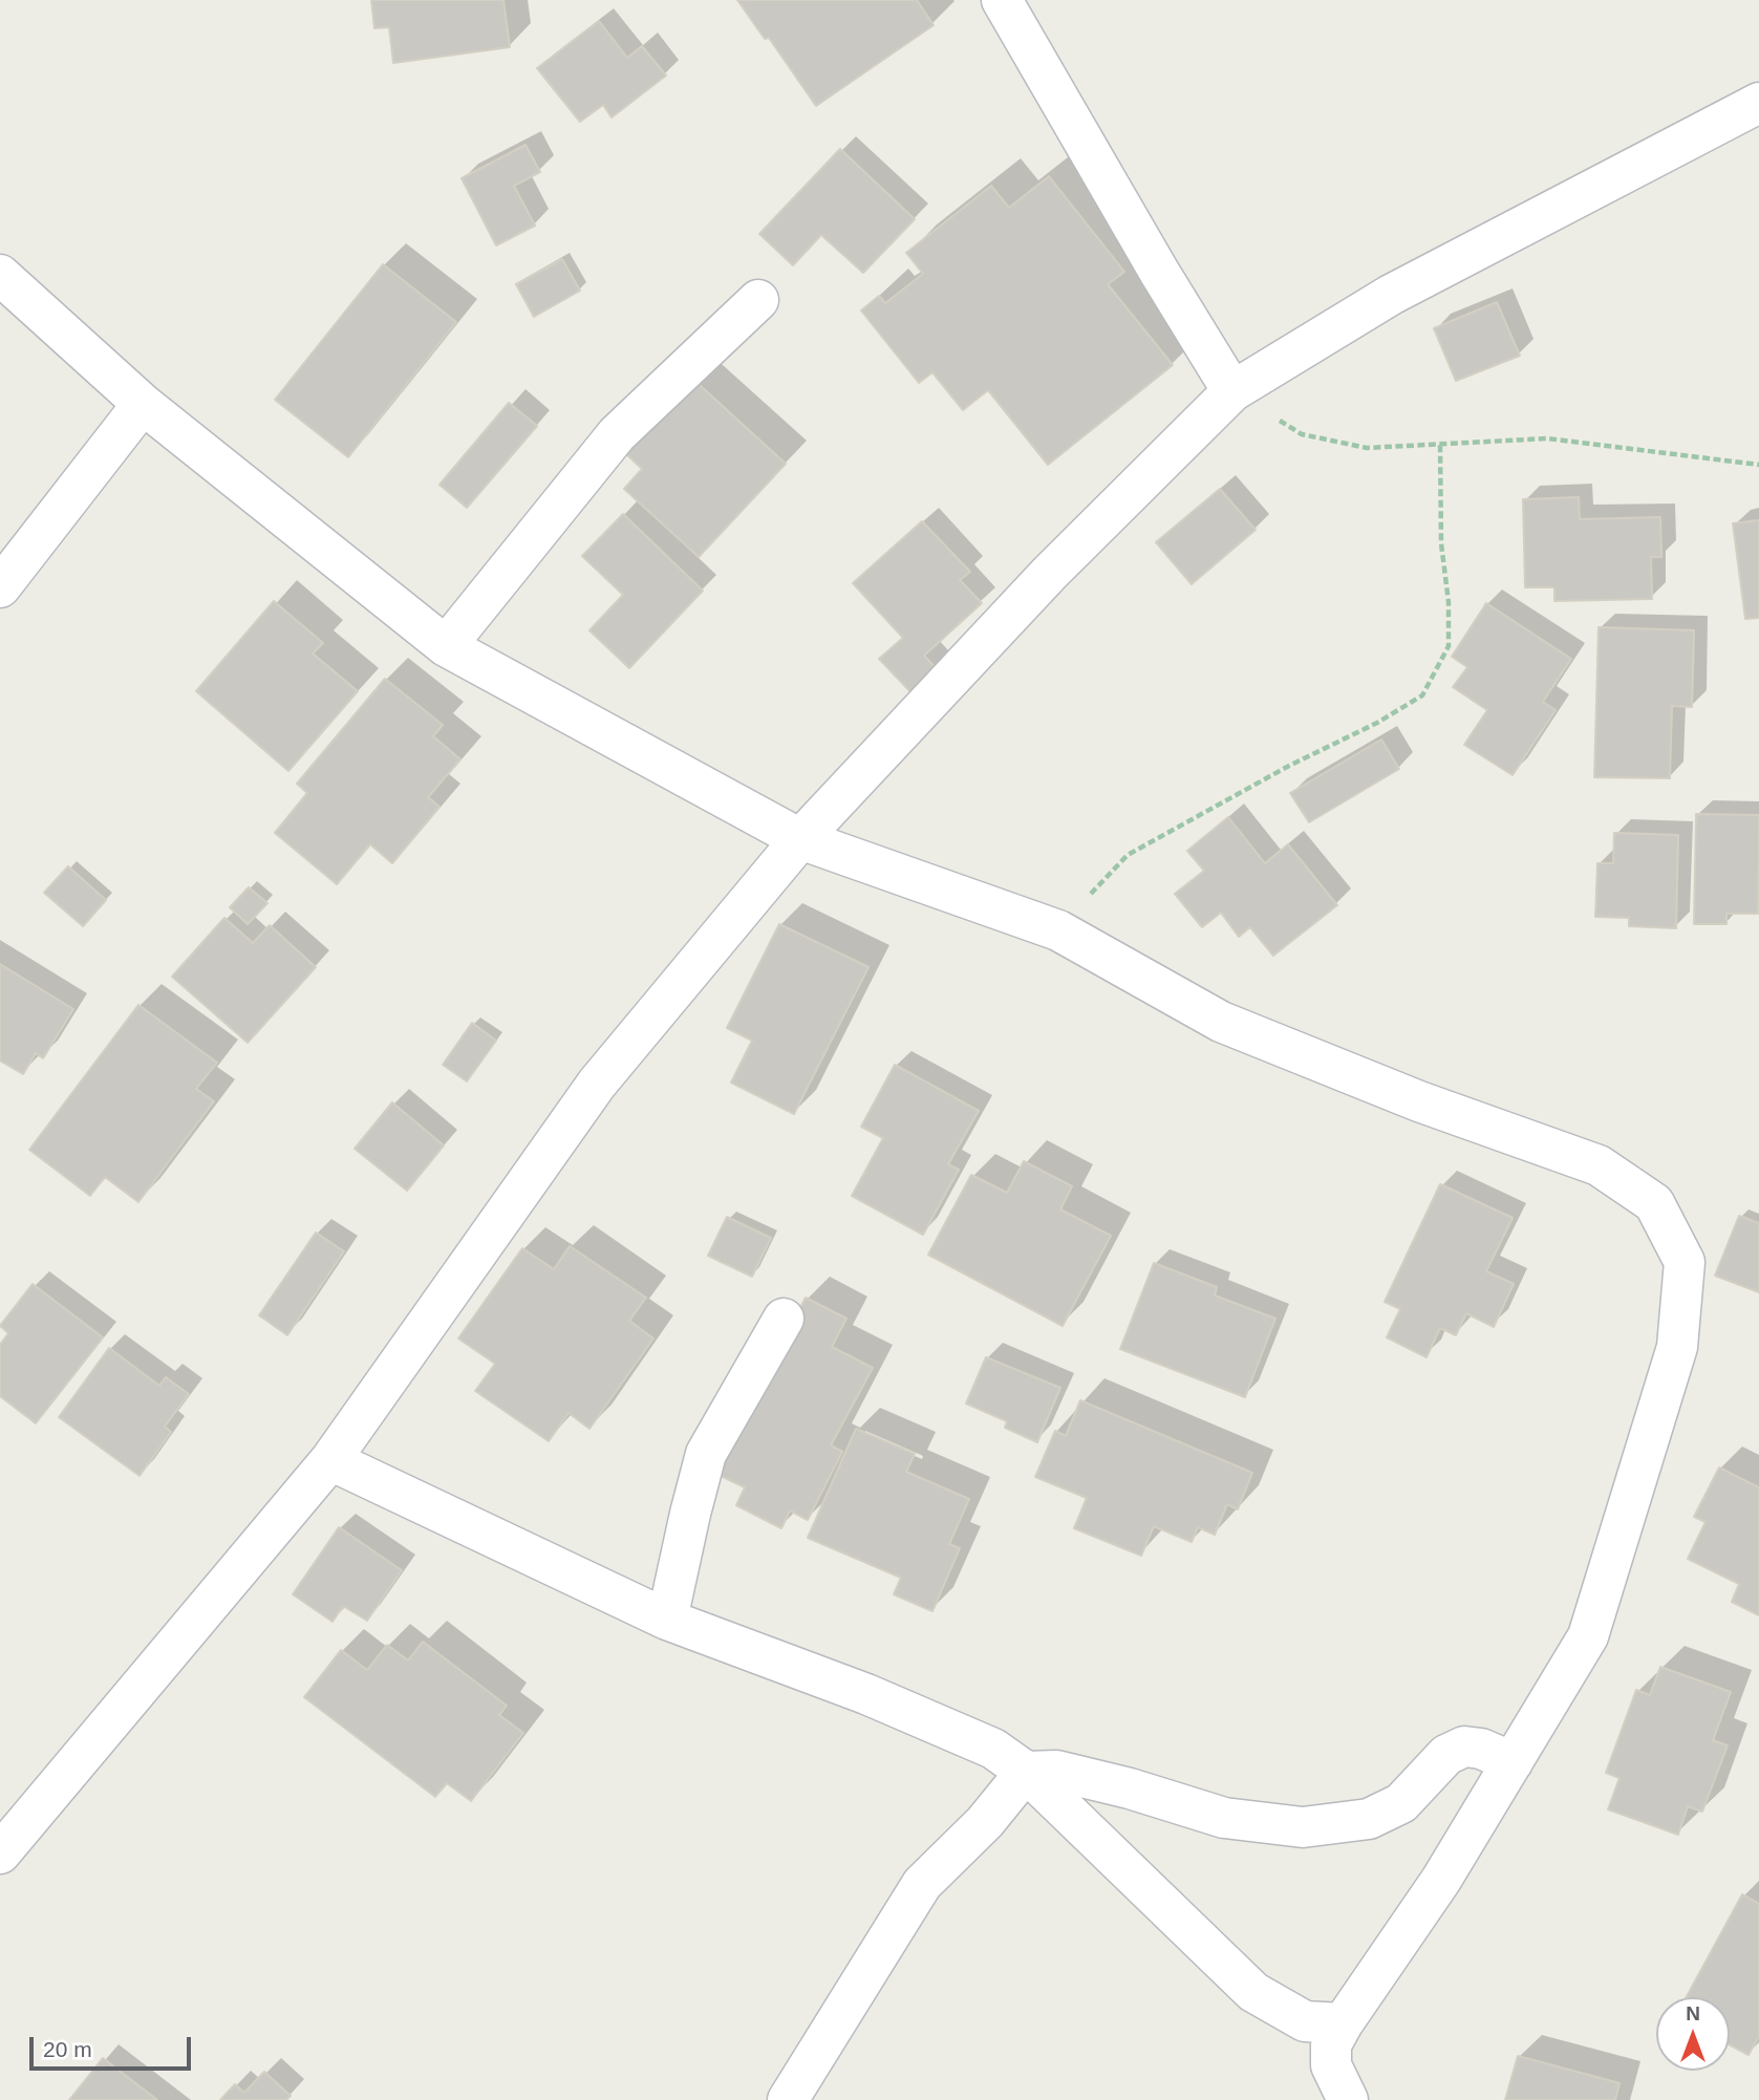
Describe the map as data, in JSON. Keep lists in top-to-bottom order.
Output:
{
  "scale_bar": "20 m",
  "north": "top"
}
